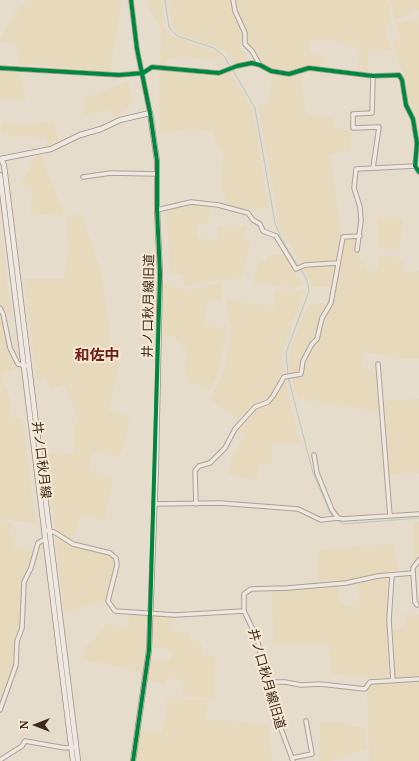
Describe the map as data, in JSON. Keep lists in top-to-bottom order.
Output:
{
  "streets": {
    "main road": ["井ノ口秋月線旧道", "井ノ口秋月線"]
  },
  "districts": ["和佐中"],
  "north": "left"
}
